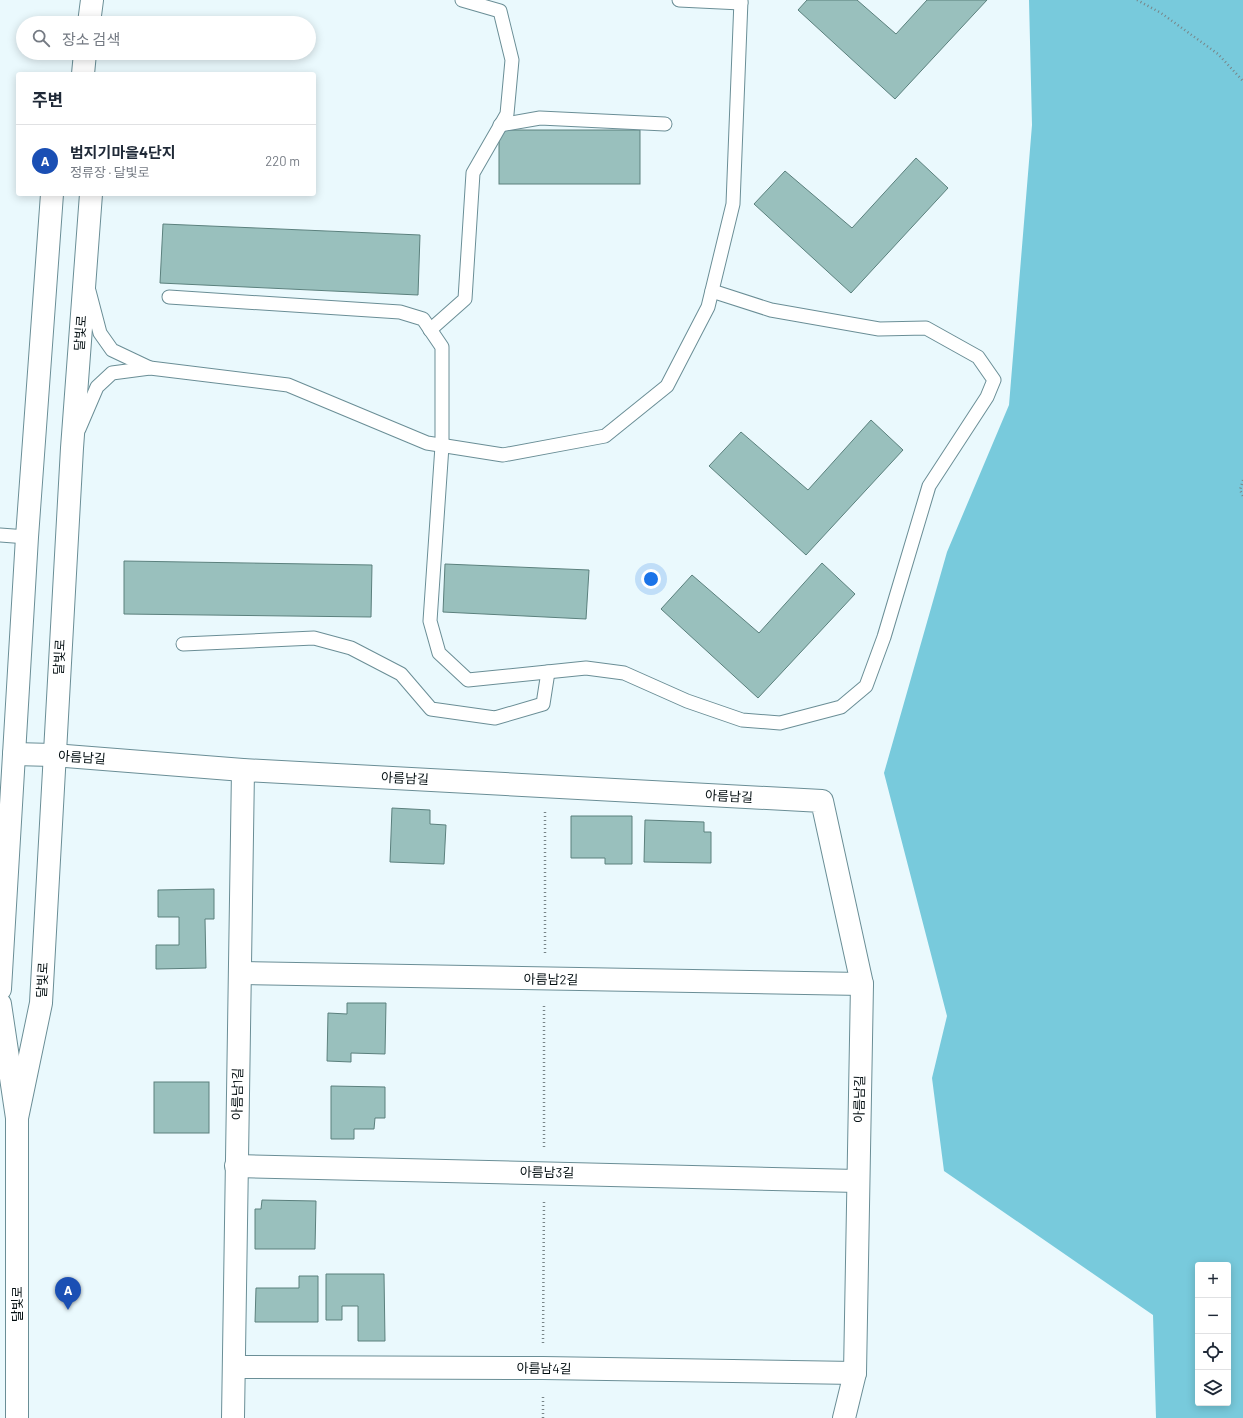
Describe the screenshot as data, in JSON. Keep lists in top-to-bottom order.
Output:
{
  "streets": {
    "street": [
      "달빛로",
      "아름남길",
      "아름남2길",
      "아름남1길",
      "아름남3길",
      "아름남4길"
    ]
  },
  "crossings": [
    ["달빛로", "아름남길"],
    ["아름남길", "아름남2길"],
    ["아름남길", "아름남1길"],
    ["아름남길", "아름남3길"],
    ["아름남길", "아름남4길"],
    ["아름남2길", "아름남1길"],
    ["아름남1길", "아름남3길"],
    ["아름남1길", "아름남4길"]
  ],
  "page": {
    "search": "장소 검색",
    "heading": "주변",
    "list": [
      {
        "mark": "A",
        "name": "범지기마을4단지",
        "note": "정류장 · 달빛로",
        "value": "220 m"
      }
    ],
    "map_buttons": ["+", "−"],
    "pins": "A"
  }
}
